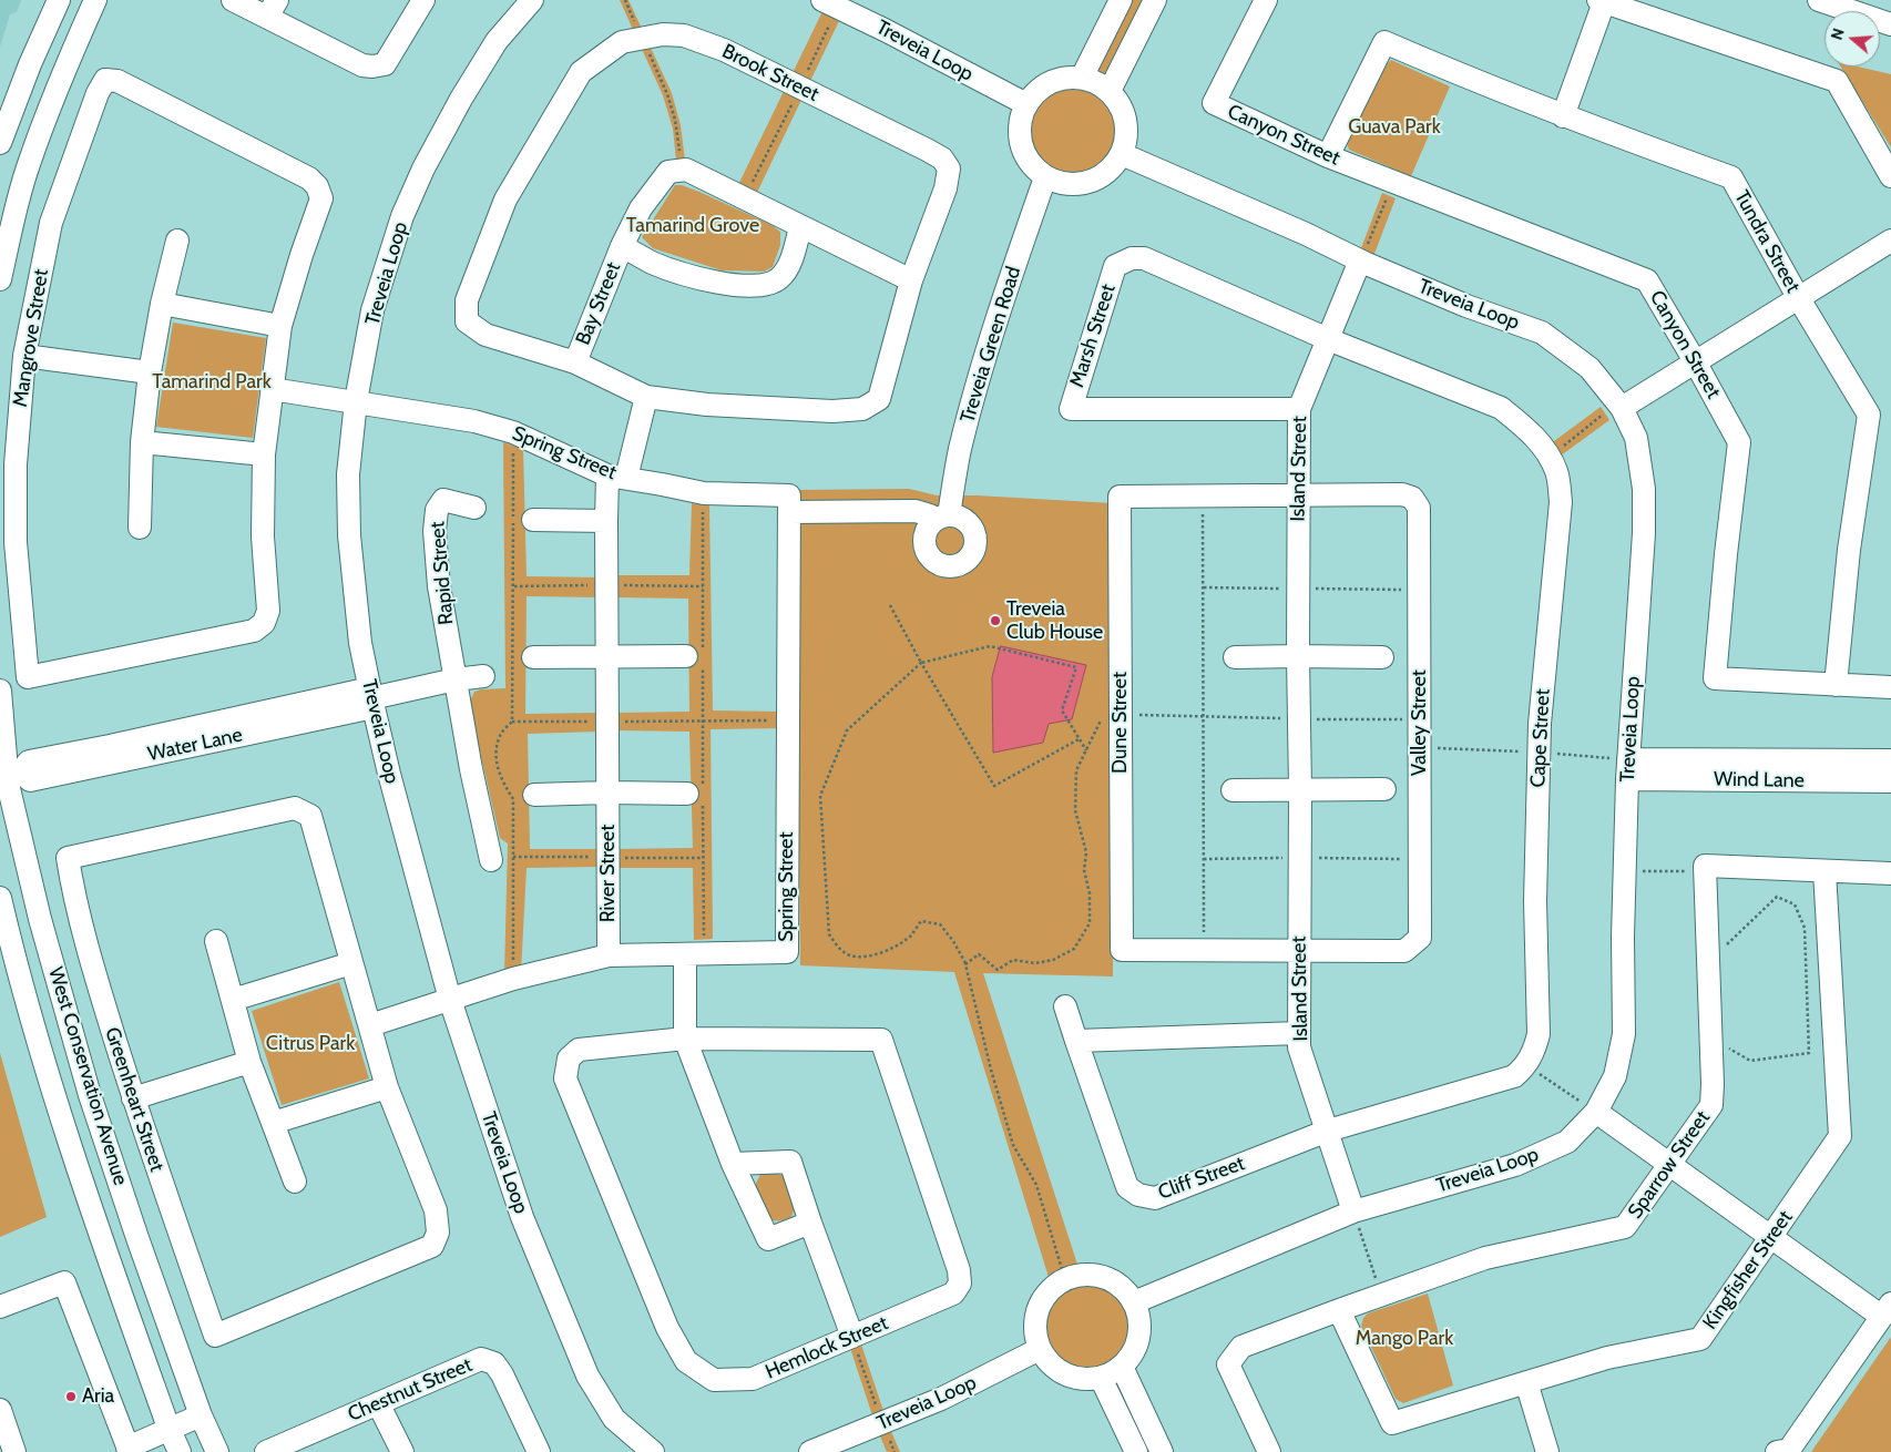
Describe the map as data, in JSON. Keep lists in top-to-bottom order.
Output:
{
  "streets": {
    "street": [
      "Treveia Loop",
      "Brook Street",
      "Canyon Street",
      "Tundra Street",
      "Bay Street",
      "Marsh Street",
      "Mangrove Street",
      "Treveia Green Road",
      "Spring Street",
      "Island Street",
      "Rapid Street",
      "Dune Street",
      "Valley Street",
      "Cape Street",
      "Water Lane",
      "Wind Lane",
      "River Street",
      "West Conservation Avenue",
      "Greenheart Street",
      "Sparrow Street",
      "Cliff Street",
      "Kingfisher Street",
      "Hemlock Street",
      "Chestnut Street"
    ]
  },
  "crossings": [
    ["Treveia Loop", "Treveia Green Road"],
    ["Treveia Loop", "Spring Street"],
    ["Treveia Loop", "Island Street"],
    ["Treveia Loop", "Water Lane"],
    ["Treveia Loop", "Wind Lane"],
    ["Brook Street", "Bay Street"],
    ["Canyon Street", "Tundra Street"],
    ["Marsh Street", "Island Street"],
    ["Marsh Street", "Cape Street"],
    ["Treveia Green Road", "Spring Street"],
    ["Spring Street", "River Street"],
    ["Island Street", "Dune Street"],
    ["Island Street", "Valley Street"],
    ["Island Street", "Cape Street"],
    ["Island Street", "Cliff Street"],
    ["Dune Street", "Valley Street"],
    ["Water Lane", "West Conservation Avenue"],
    ["Sparrow Street", "Kingfisher Street"]
  ],
  "parks": [
    "Guava Park",
    "Tamarind Grove",
    "Tamarind Park",
    "Citrus Park",
    "Mango Park"
  ],
  "places": ["Treveia Club House", "Aria"],
  "north": "left"
}
